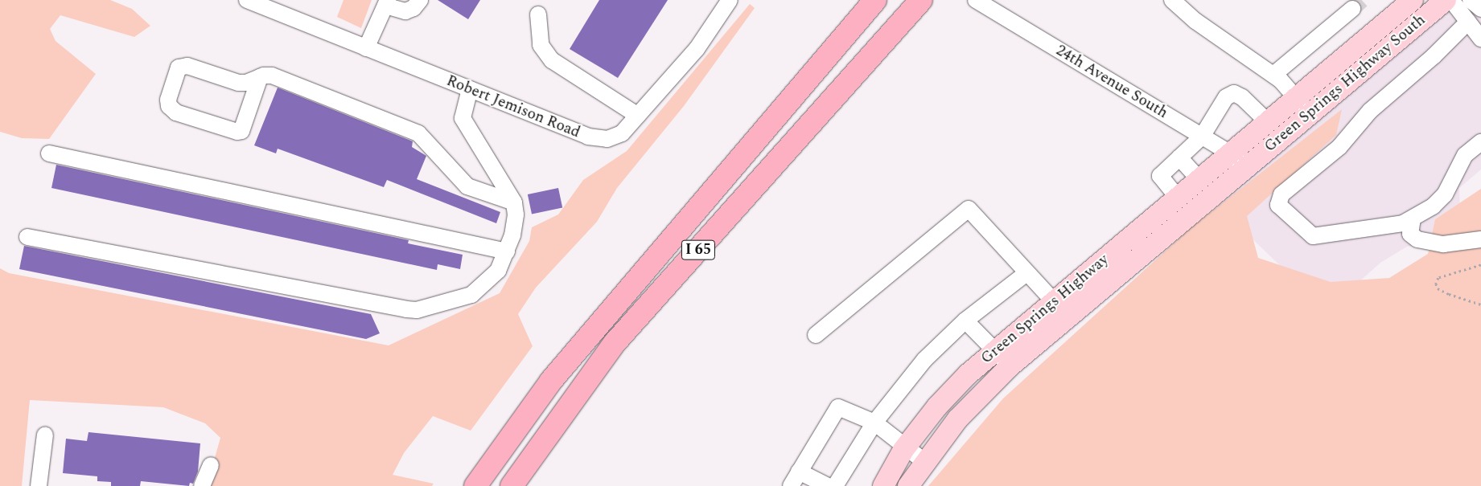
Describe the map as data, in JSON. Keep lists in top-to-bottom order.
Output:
{
  "streets": {
    "highway": ["I 65"],
    "main road": ["Green Springs Highway South", "Green Springs Highway"],
    "street": ["24th Avenue South", "Robert Jemison Road"]
  },
  "crossings": [
    ["24th Avenue South", "Green Springs Highway South"],
    ["24th Avenue South", "Green Springs Highway"],
    ["Green Springs Highway South", "Green Springs Highway"]
  ]
}
